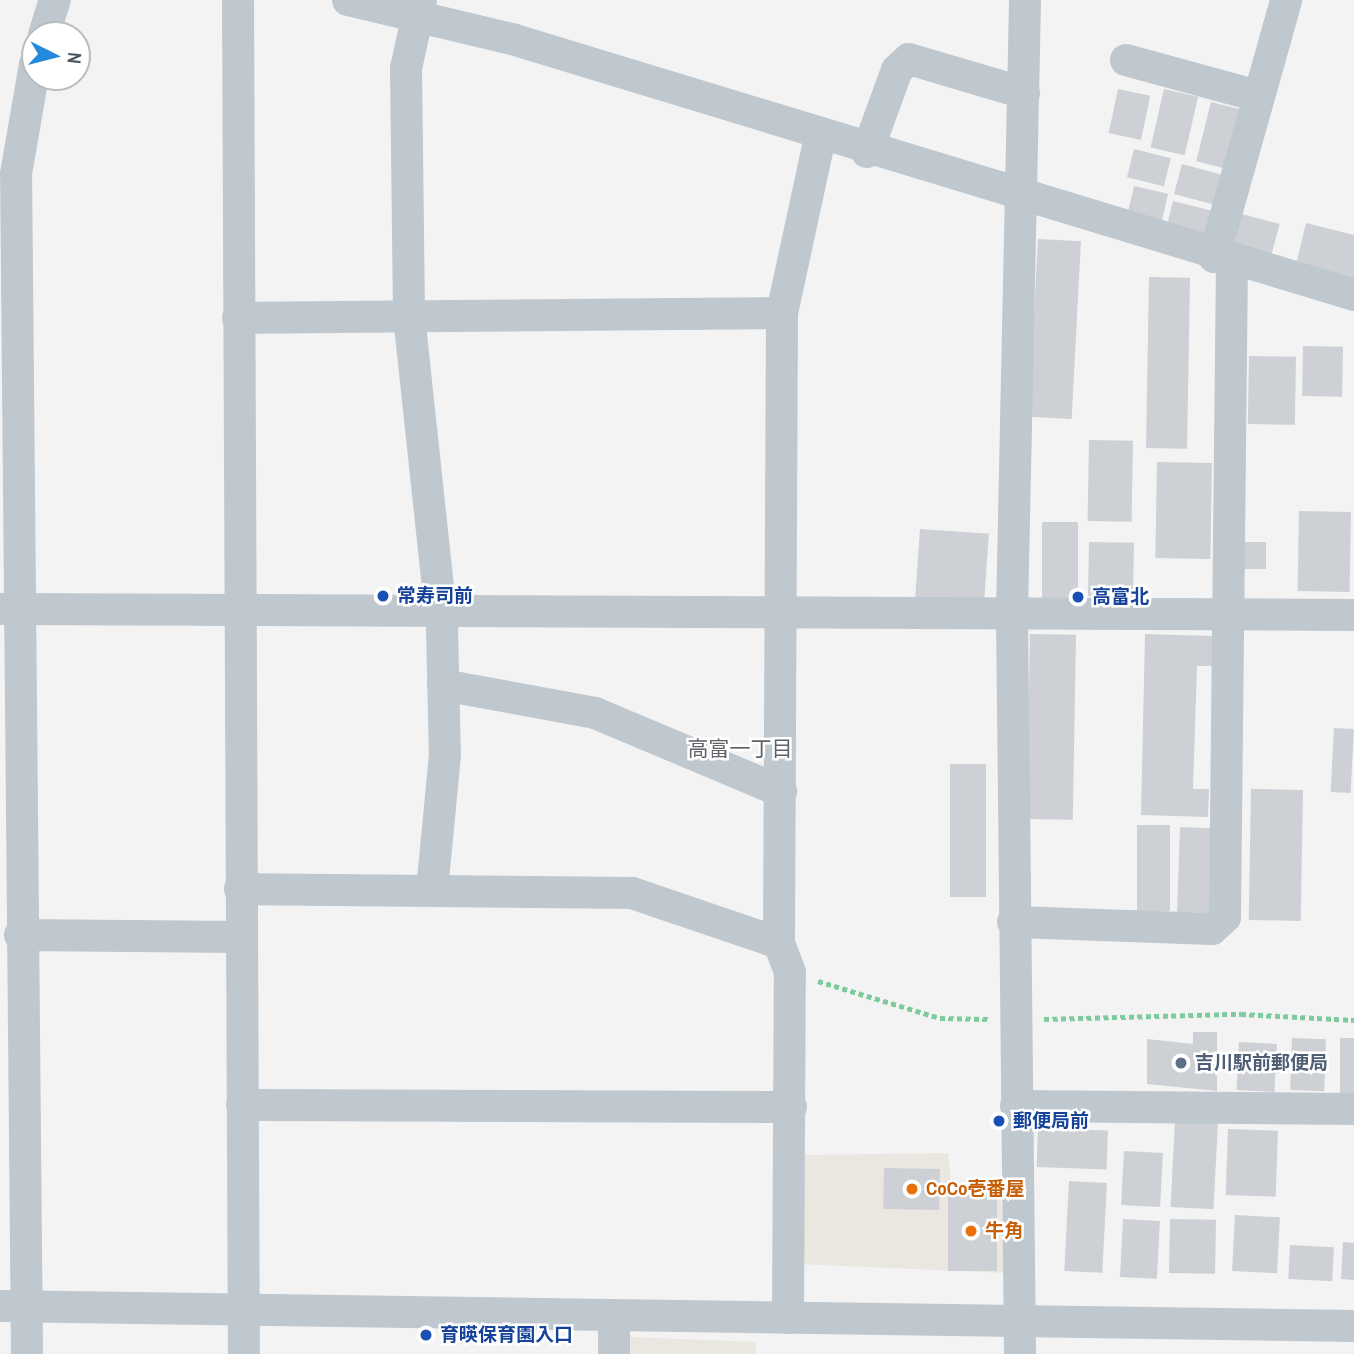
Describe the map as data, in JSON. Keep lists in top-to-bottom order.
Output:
{
  "districts": ["高富一丁目"],
  "places": [
    "常寿司前",
    "高富北",
    "吉川駅前郵便局",
    "郵便局前",
    "CoCo壱番屋",
    "牛角",
    "育暎保育園入口"
  ],
  "north": "right"
}
